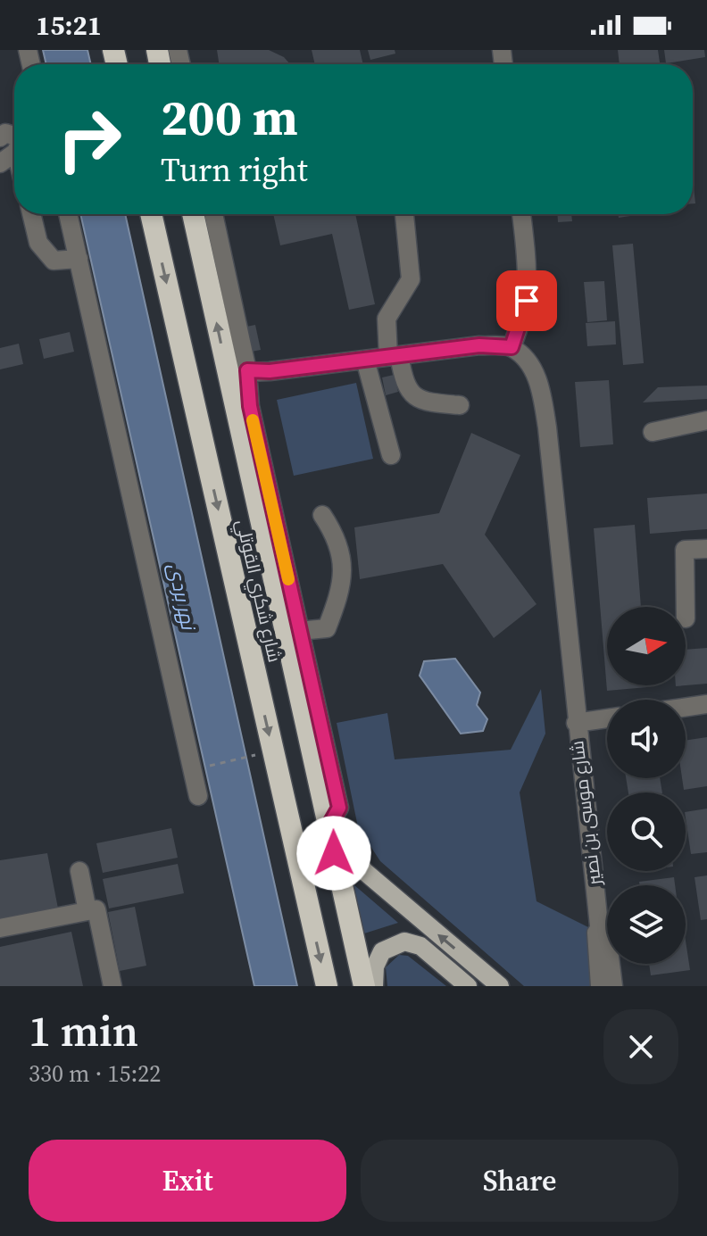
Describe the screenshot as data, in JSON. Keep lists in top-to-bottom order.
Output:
{
  "streets": {
    "highway": ["شارع شكري القوتلي"],
    "street": ["شارع موسى بن نصير"]
  },
  "water": ["نهر بردى"],
  "north": "right",
  "page": {
    "status": "15:21",
    "turn": ["200 m", "Turn right"],
    "heading": ["1 min", "330 m · 15:22"],
    "buttons": ["Exit", "Share"]
  }
}
